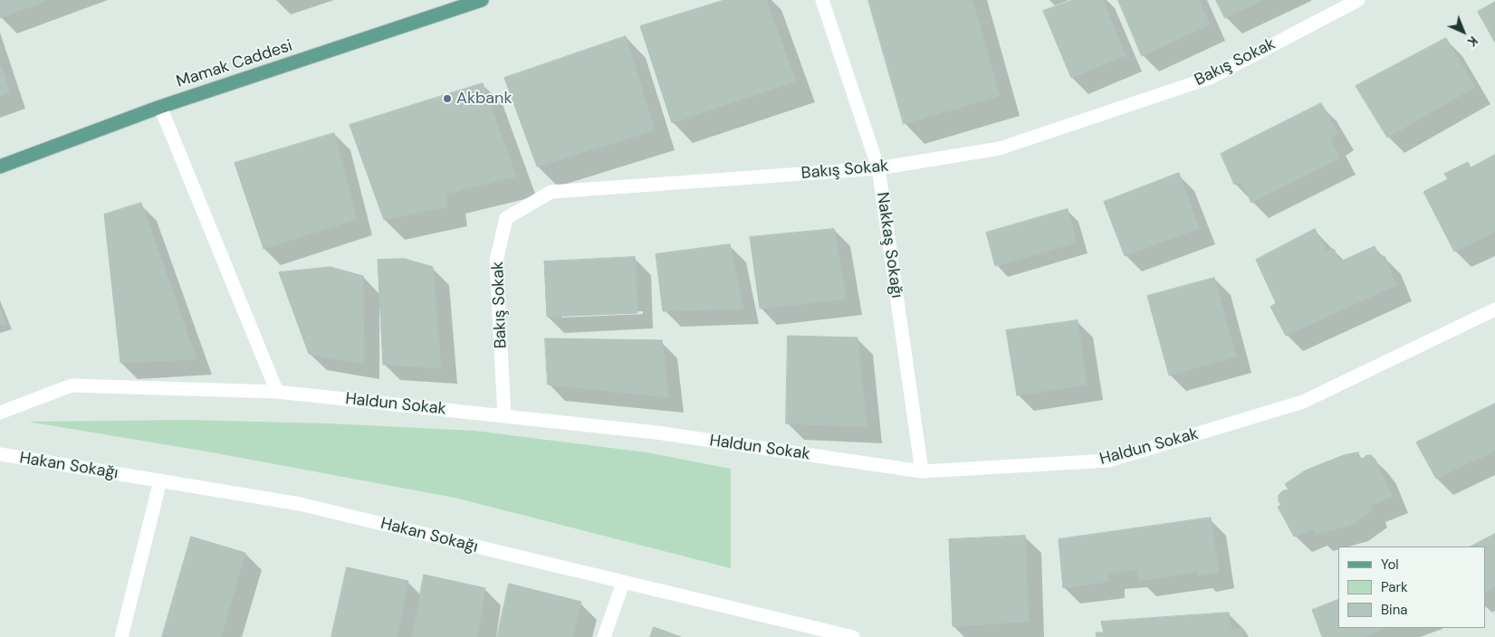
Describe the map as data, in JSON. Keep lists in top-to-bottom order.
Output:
{
  "streets": {
    "main road": ["Mamak Caddesi"],
    "street": [
      "Bakış Sokak",
      "Nakkaş Sokağı",
      "Haldun Sokak",
      "Hakan Sokağı"
    ]
  },
  "crossings": [
    ["Bakış Sokak", "Nakkaş Sokağı"],
    ["Bakış Sokak", "Haldun Sokak"],
    ["Nakkaş Sokağı", "Haldun Sokak"]
  ],
  "places": ["Akbank"],
  "legend": ["Yol", "Park", "Bina"],
  "north": "bottom right"
}
